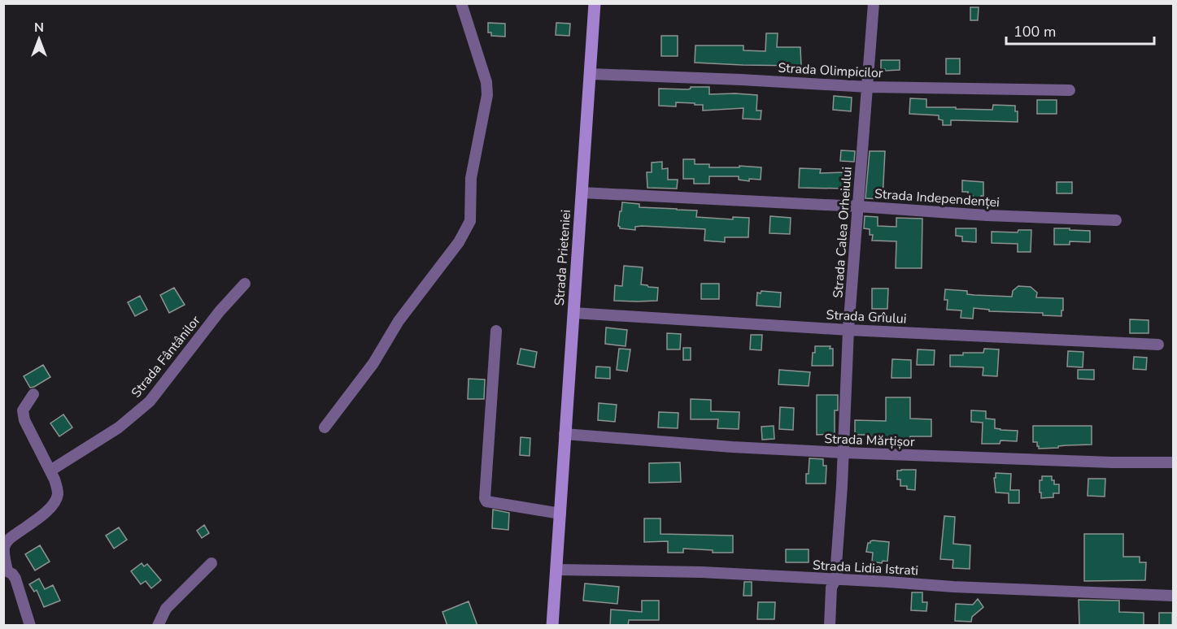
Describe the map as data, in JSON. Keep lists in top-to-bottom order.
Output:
{
  "streets": {
    "street": [
      "Strada Olimpicilor",
      "Strada Independenței",
      "Strada Calea Orheiului",
      "Strada Prieteniei",
      "Strada Grîului",
      "Strada Fântânilor",
      "Strada Mărțișor",
      "Strada Lidia Istrati"
    ]
  },
  "crossings": [
    ["Strada Olimpicilor", "Strada Calea Orheiului"],
    ["Strada Olimpicilor", "Strada Prieteniei"],
    ["Strada Independenței", "Strada Calea Orheiului"],
    ["Strada Independenței", "Strada Prieteniei"],
    ["Strada Calea Orheiului", "Strada Grîului"],
    ["Strada Calea Orheiului", "Strada Mărțișor"],
    ["Strada Calea Orheiului", "Strada Lidia Istrati"],
    ["Strada Prieteniei", "Strada Grîului"],
    ["Strada Prieteniei", "Strada Mărțișor"],
    ["Strada Prieteniei", "Strada Lidia Istrati"]
  ],
  "scale_bar": "100 m",
  "north": "top"
}
